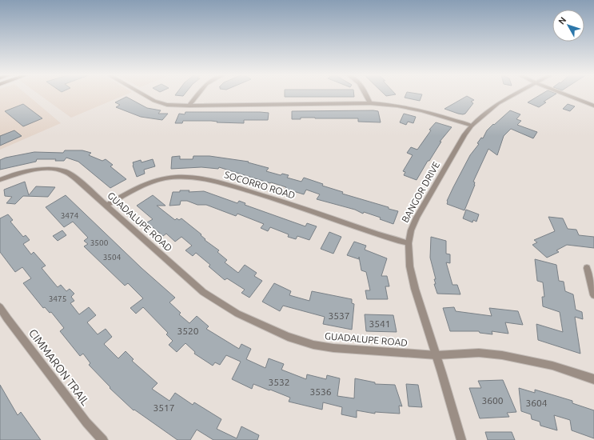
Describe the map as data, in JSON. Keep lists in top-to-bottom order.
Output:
{
  "streets": {
    "street": [
      "SOCORRO ROAD",
      "BANGOR DRIVE",
      "GUADALUPE ROAD",
      "CIMMARON TRAIL"
    ]
  },
  "crossings": [
    ["SOCORRO ROAD", "BANGOR DRIVE"],
    ["SOCORRO ROAD", "GUADALUPE ROAD"],
    ["BANGOR DRIVE", "GUADALUPE ROAD"]
  ],
  "house_numbers": [
    "3474",
    "3500",
    "3504",
    "3475",
    "3537",
    "3541",
    "3520",
    "3532",
    "3536",
    "3600",
    "3604",
    "3517"
  ],
  "north": "top left"
}
